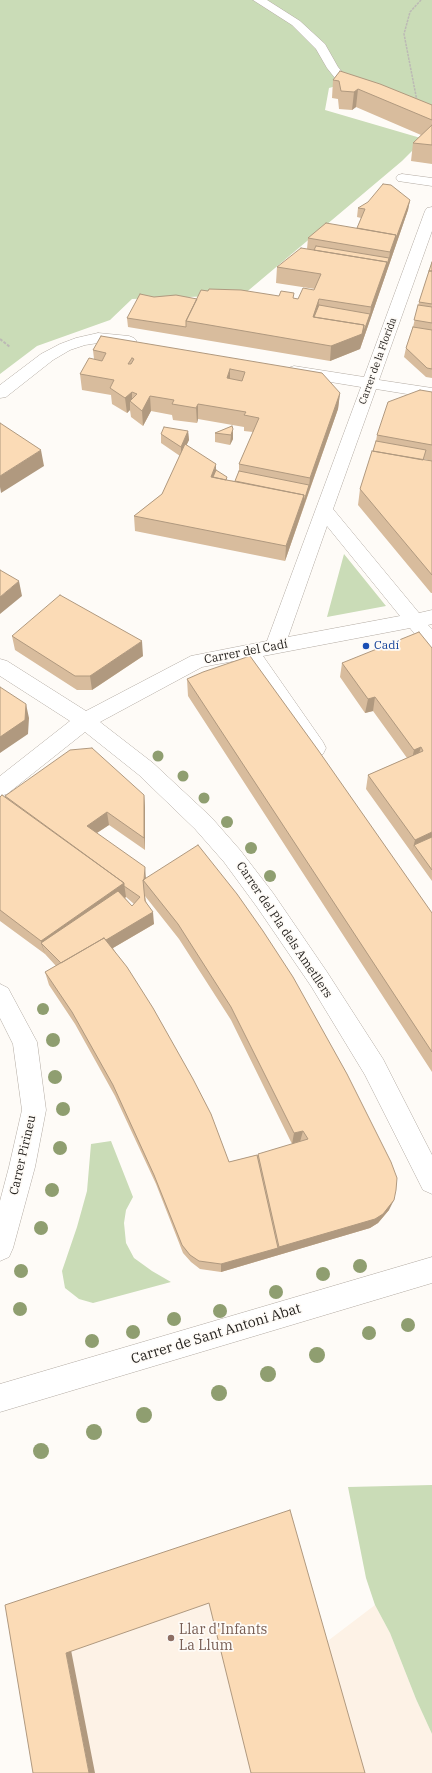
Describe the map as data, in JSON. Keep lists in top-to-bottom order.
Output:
{
  "streets": {
    "street": [
      "Carrer de la Florida",
      "Carrer del Cadí",
      "Carrer del Pla dels Ametllers",
      "Carrer Pirineu",
      "Carrer de Sant Antoni Abat"
    ]
  },
  "crossings": [
    ["Carrer de la Florida", "Carrer del Cadí"],
    ["Carrer del Cadí", "Carrer del Pla dels Ametllers"]
  ],
  "places": ["Cadí", "Llar d'Infants La Llum"]
}
